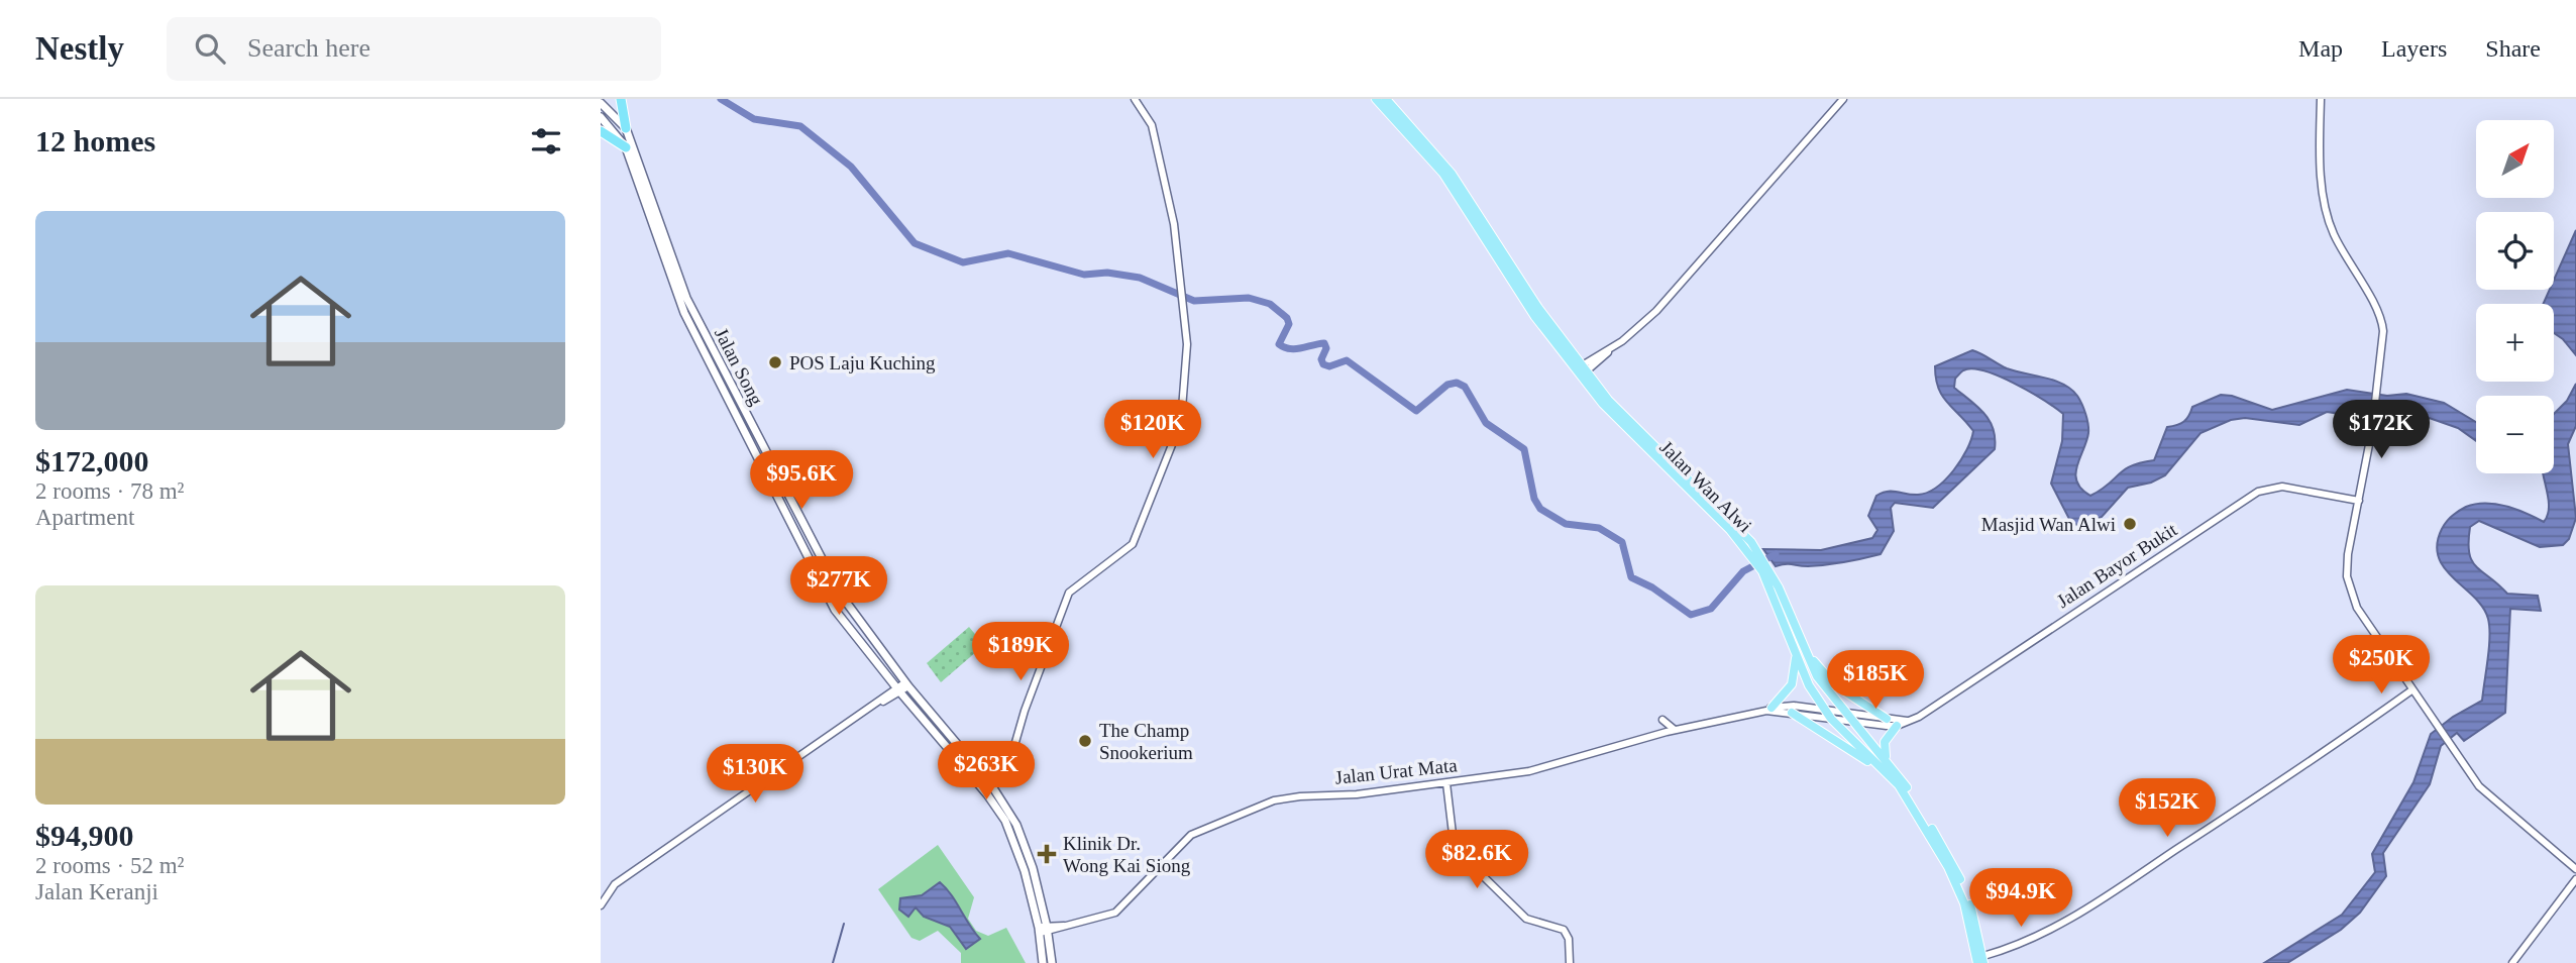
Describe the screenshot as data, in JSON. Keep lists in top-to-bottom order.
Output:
{
  "streets": {
    "main road": ["Jalan Song", "Jalan Wan Alwi"],
    "street": ["Jalan Bayor Bukit", "Jalan Urat Mata"]
  },
  "crossings": [
    ["Jalan Song", "Jalan Urat Mata"]
  ],
  "places": {
    "other": ["POS Laju Kuching", "Masjid Wan Alwi", "The Champ Snookerium"],
    "health": ["Klinik Dr. Wong Kai Siong"]
  },
  "north": "top right",
  "page": {
    "header": "Nestly",
    "search": "Search here",
    "nav": ["Map", "Layers", "Share"],
    "heading": "12 homes",
    "map_buttons": ["+", "−"],
    "list": [
      {
        "name": "$172,000",
        "note": "2 rooms · 78 m² · Apartment"
      },
      {
        "name": "$94,900",
        "note": "2 rooms · 52 m² · Jalan Keranji"
      }
    ],
    "price": [
      "$120K",
      "$172K",
      "$95.6K",
      "$277K",
      "$189K",
      "$250K",
      "$185K",
      "$263K",
      "$130K",
      "$152K",
      "$82.6K",
      "$94.9K"
    ]
  }
}
